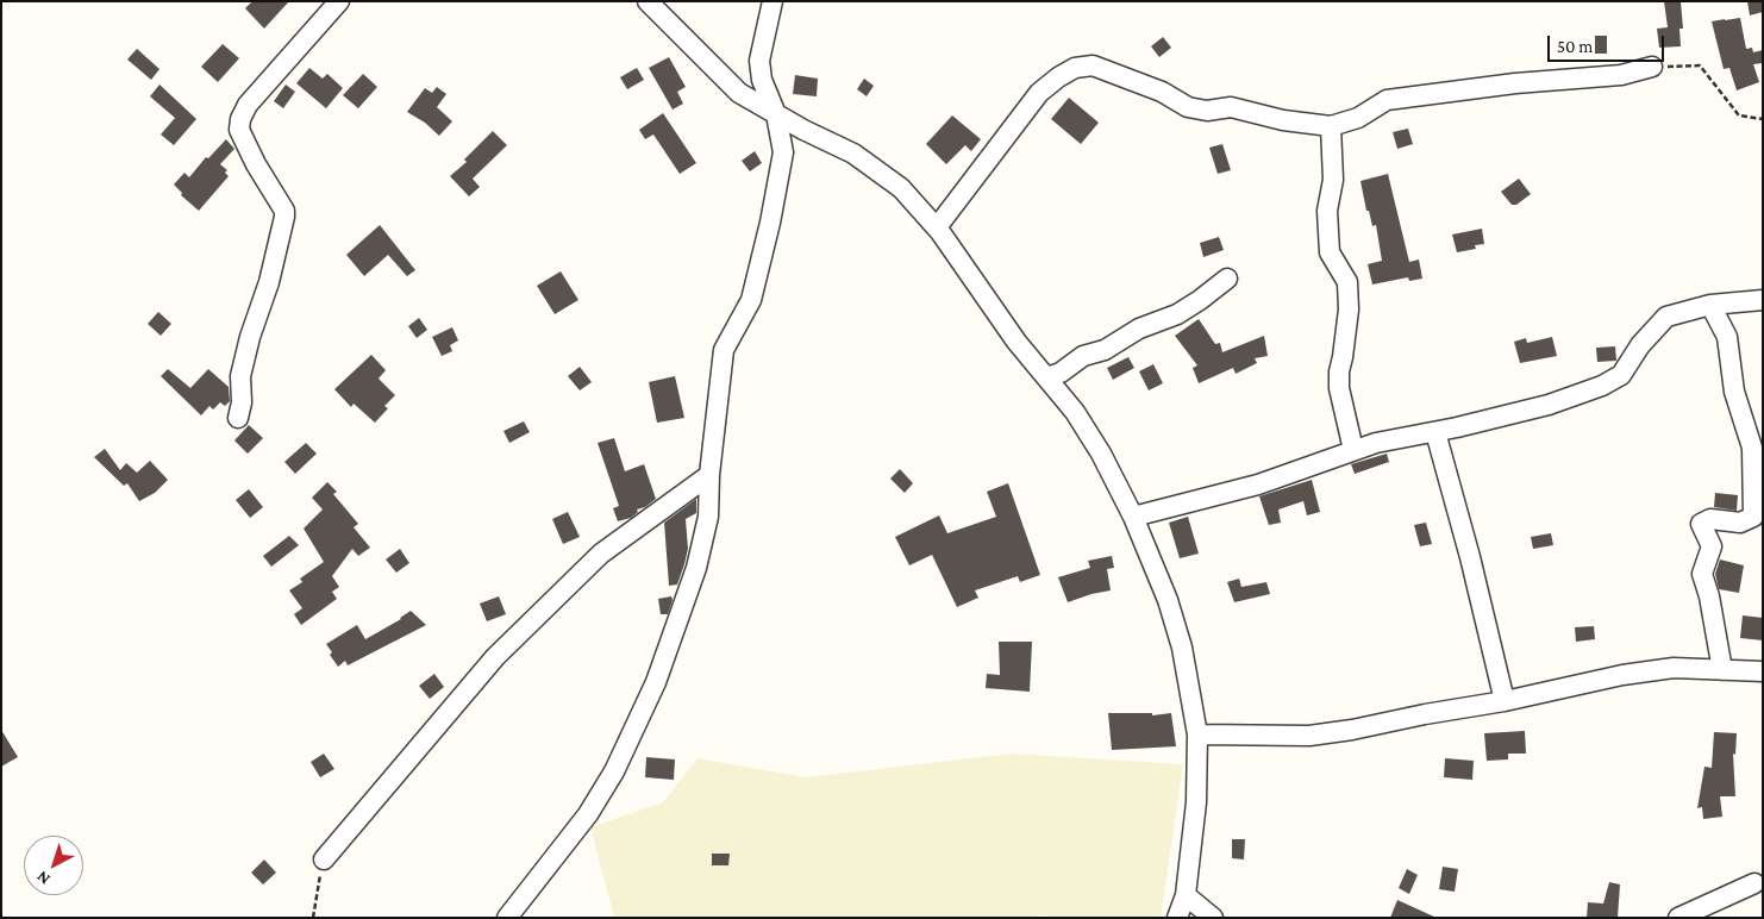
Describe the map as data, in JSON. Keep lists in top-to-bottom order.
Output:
{
  "scale_bar": "50 m",
  "north": "bottom left"
}
